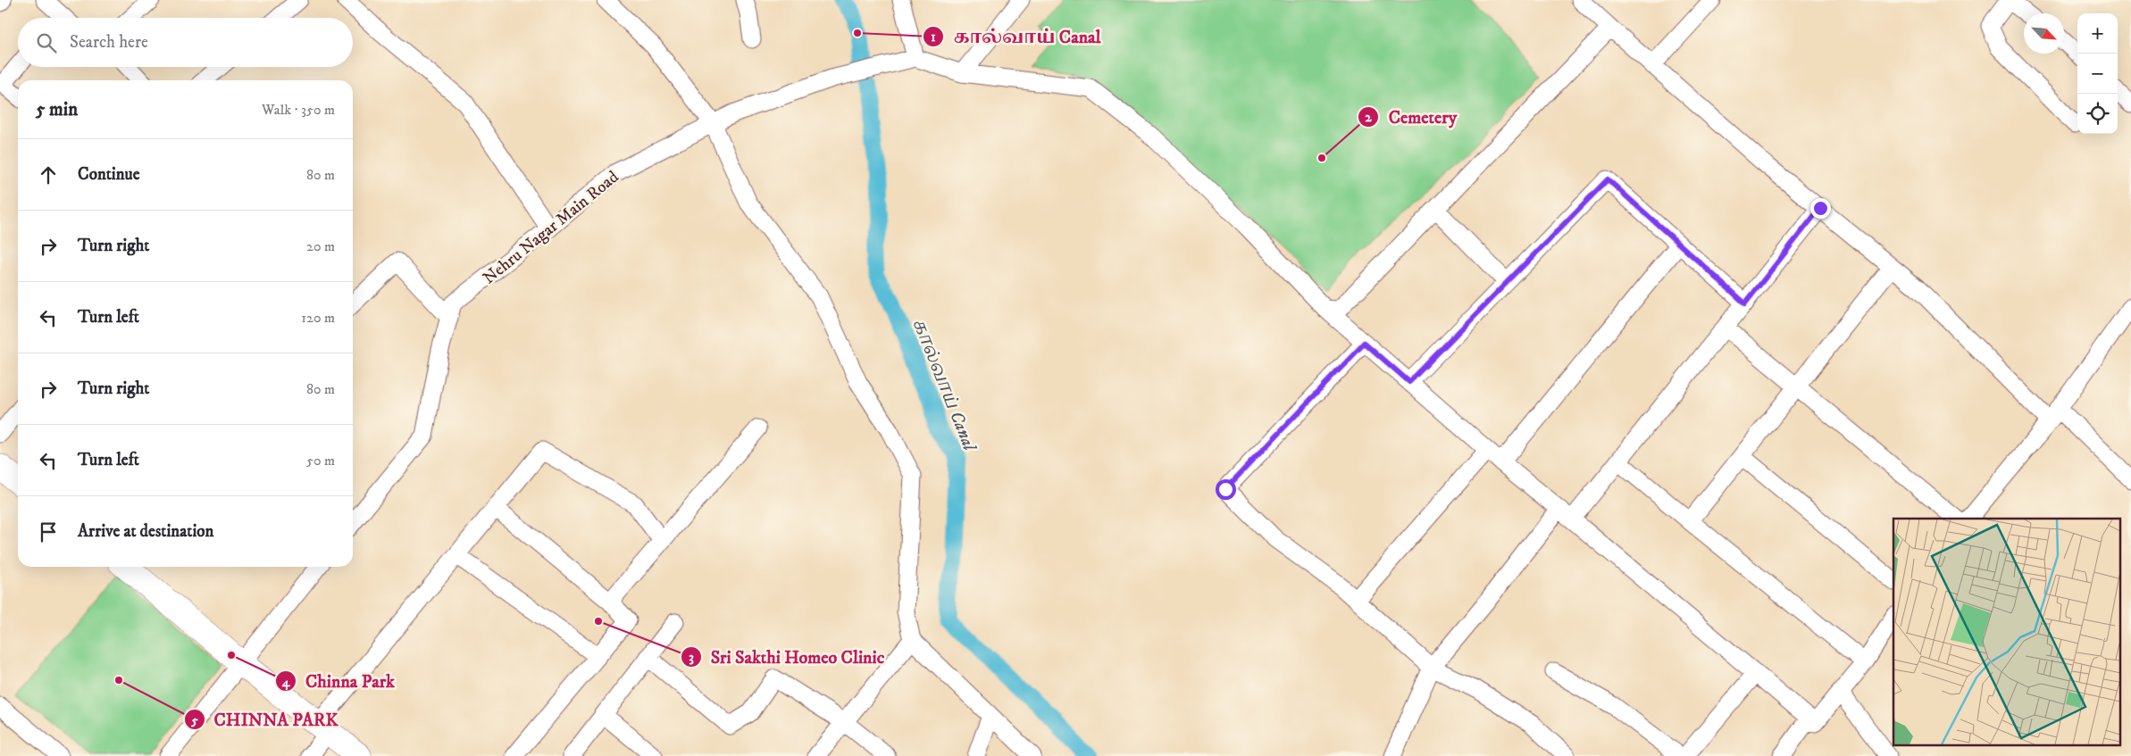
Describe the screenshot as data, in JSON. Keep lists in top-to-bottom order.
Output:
{
  "streets": {
    "street": ["Nehru Nagar Main Road"]
  },
  "water": ["கால்வாய் Canal"],
  "places": [
    "கால்வாய் Canal",
    "Cemetery",
    "Sri Sakthi Homeo Clinic",
    "Chinna Park",
    "CHINNA PARK"
  ],
  "north": "bottom right",
  "page": {
    "map_buttons": ["+", "−"],
    "search": "Search here",
    "heading": ["5 min", "Walk · 350 m"],
    "list": [
      ["Continue", "80 m"],
      ["Turn right", "20 m"],
      ["Turn left", "120 m"],
      ["Turn right", "80 m"],
      ["Turn left", "50 m"],
      "Arrive at destination"
    ]
  }
}
